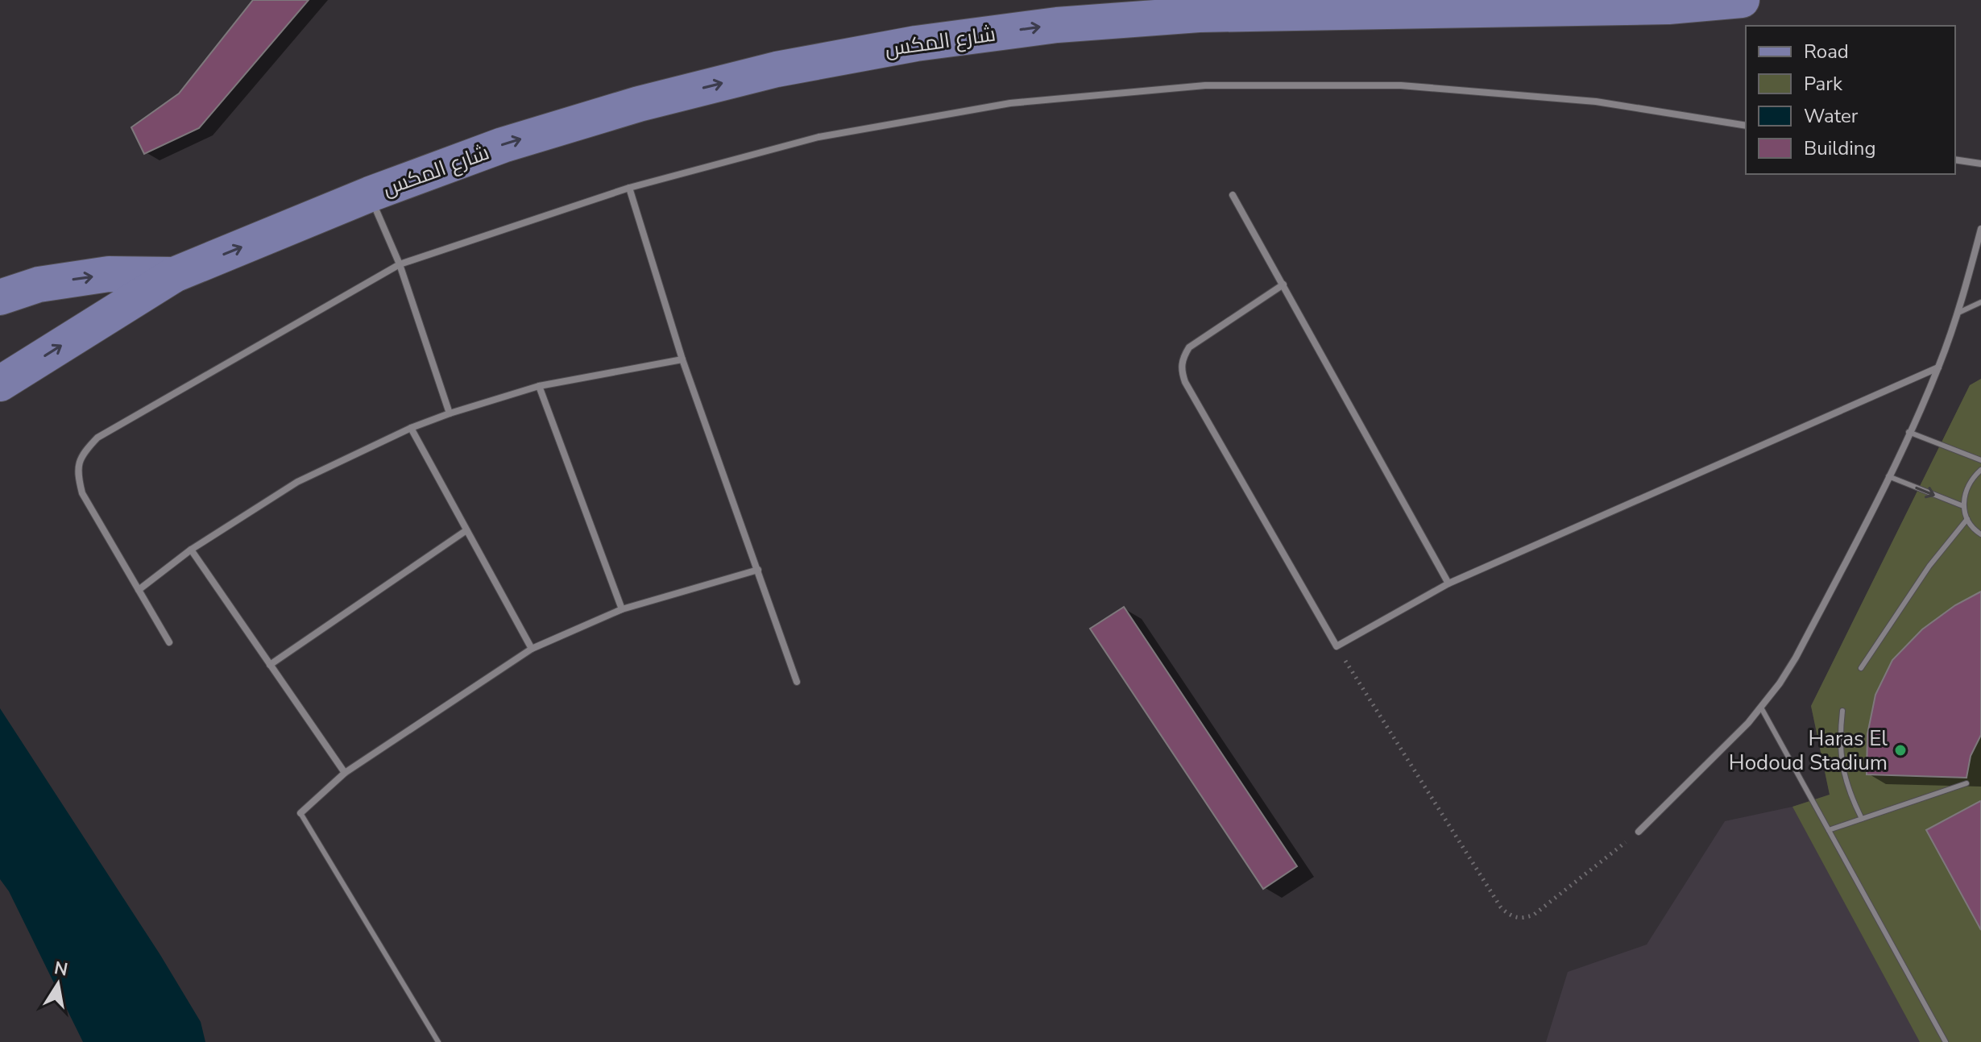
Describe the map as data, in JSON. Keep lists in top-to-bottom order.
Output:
{
  "streets": {
    "main road": ["شارع المكس"]
  },
  "one_way": ["شارع المكس"],
  "places": ["Haras El Hodoud Stadium"],
  "legend": [
    "Road",
    "Park",
    "Water",
    "Building"
  ],
  "north": "top"
}
